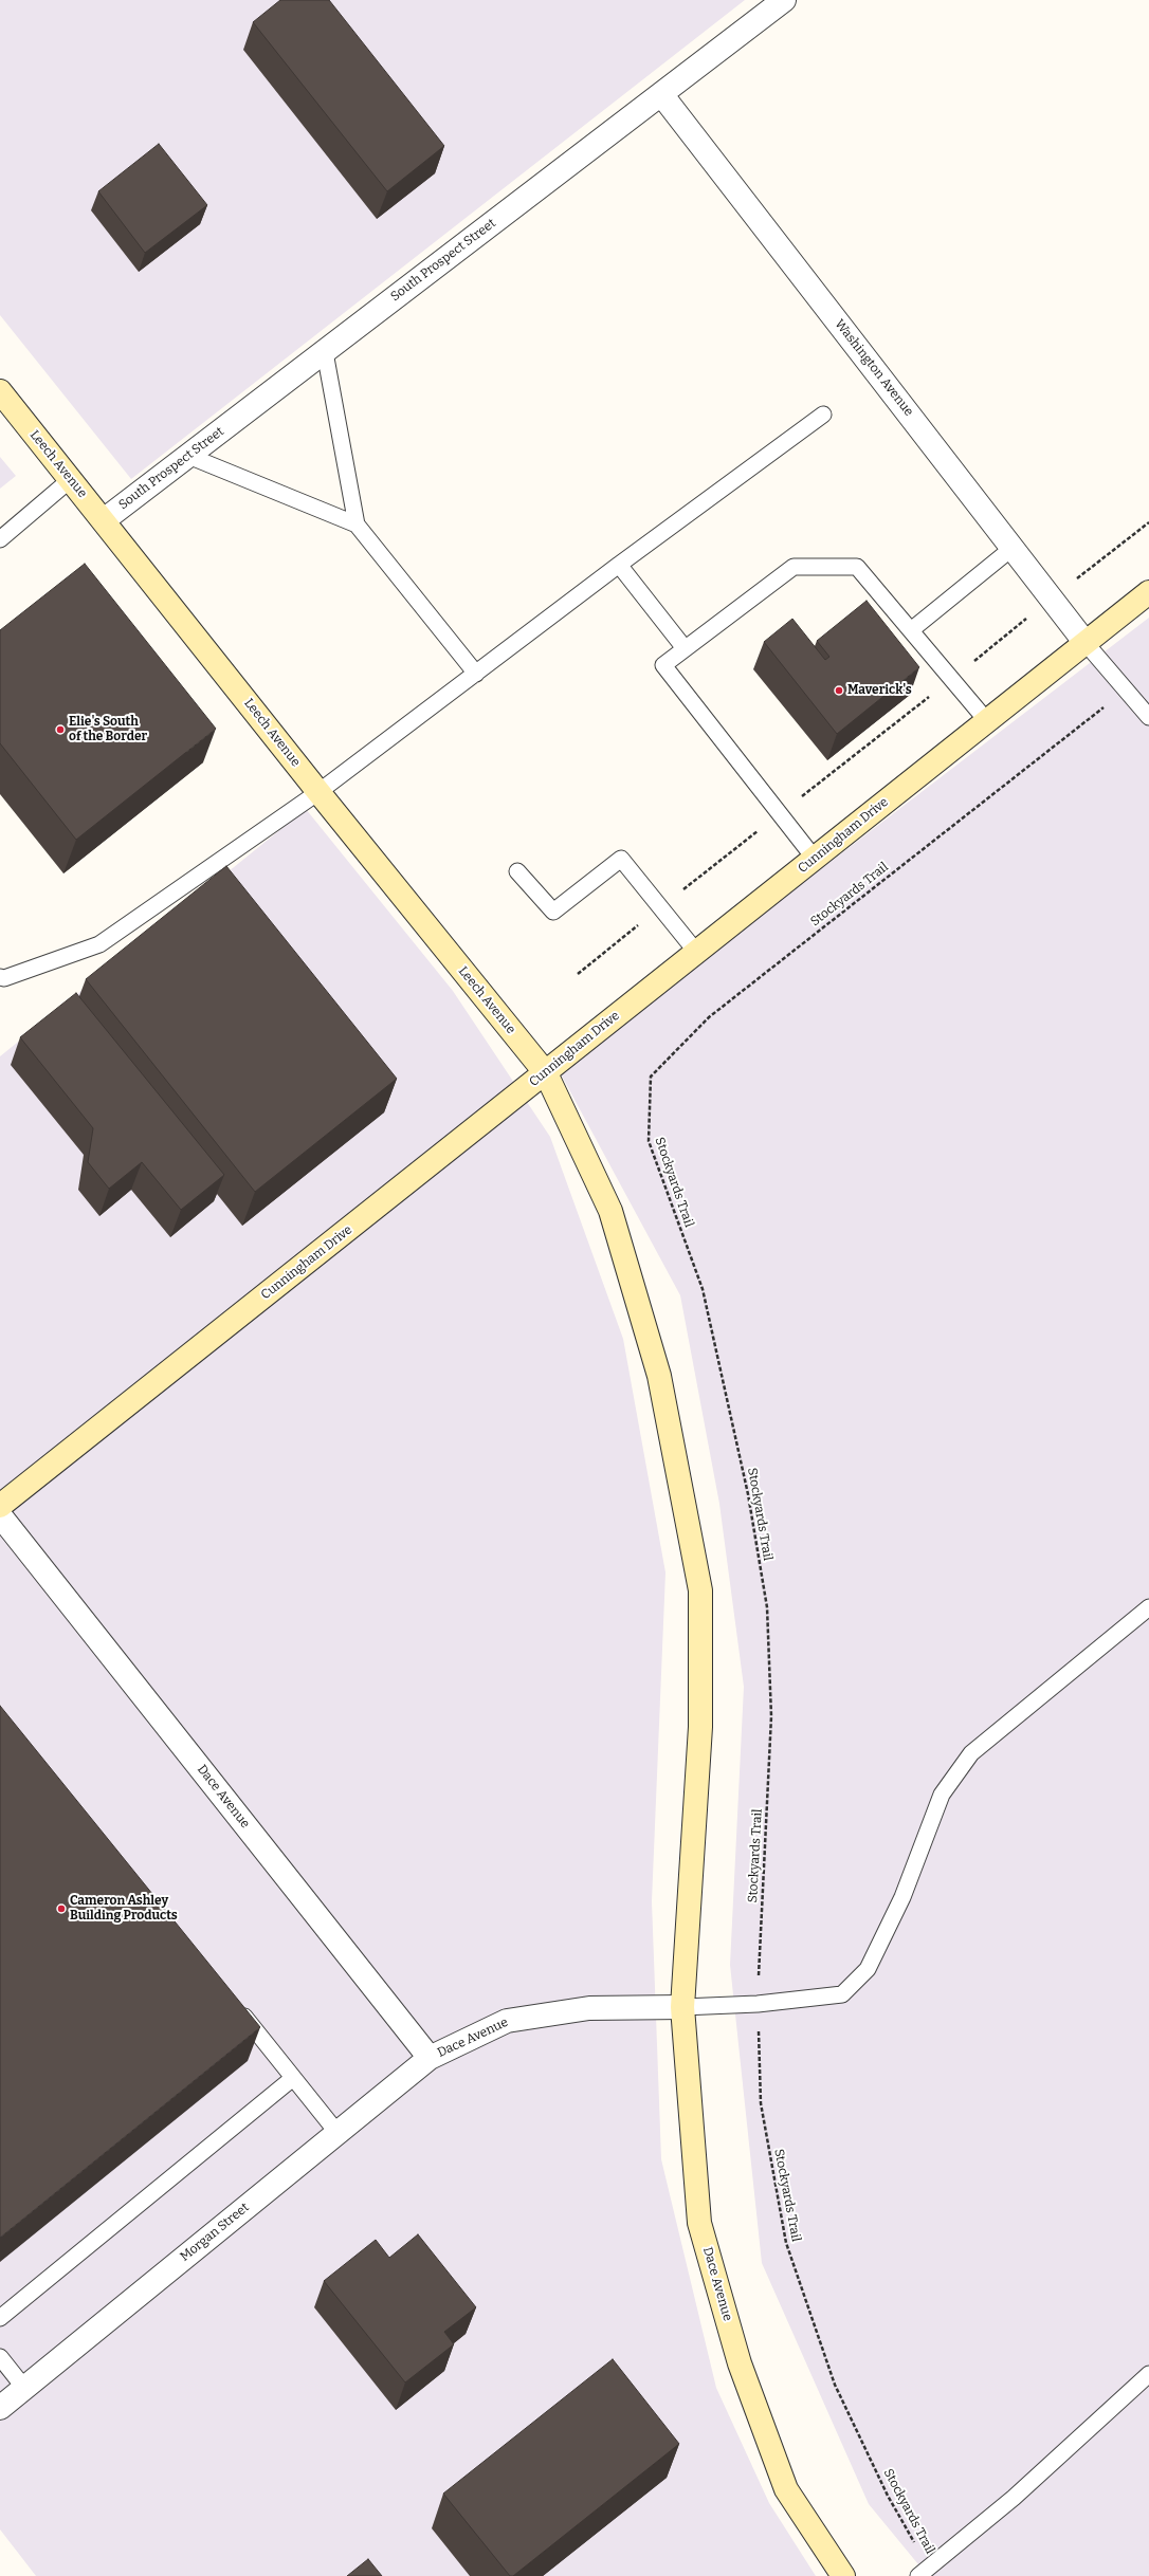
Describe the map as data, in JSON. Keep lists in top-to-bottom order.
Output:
{
  "streets": {
    "main road": ["Leech Avenue", "Cunningham Drive", "Dace Avenue"],
    "street": ["South Prospect Street", "Washington Avenue", "Morgan Street"],
    "path": ["Stockyards Trail"]
  },
  "crossings": [
    ["South Prospect Street", "Washington Avenue"],
    ["South Prospect Street", "Leech Avenue"],
    ["Washington Avenue", "Cunningham Drive"],
    ["Leech Avenue", "Cunningham Drive"],
    ["Leech Avenue", "Dace Avenue"],
    ["Dace Avenue", "Morgan Street"]
  ],
  "places": ["Maverick's", "Elie's South of the Border", "Cameron Ashley Building Products"]
}
